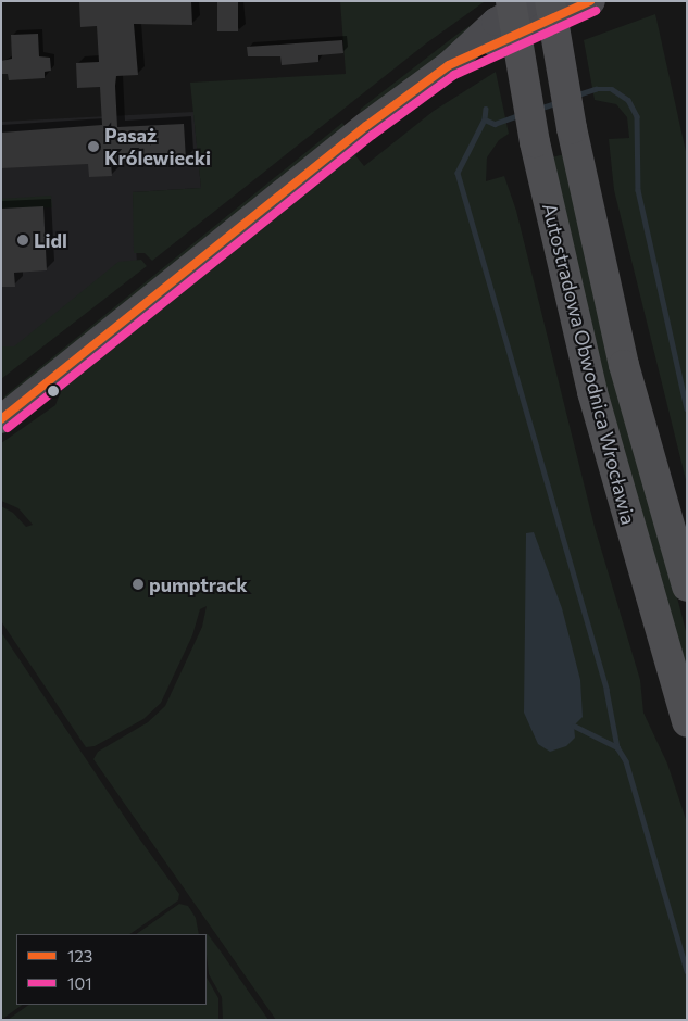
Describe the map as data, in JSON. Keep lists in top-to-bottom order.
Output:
{
  "streets": {
    "highway": ["Autostradowa Obwodnica Wrocławia"]
  },
  "places": ["Pasaż Królewiecki", "Lidl", "pumptrack"],
  "lines": ["transit line 123", "transit line 101"],
  "legend": ["123", "101"]
}
